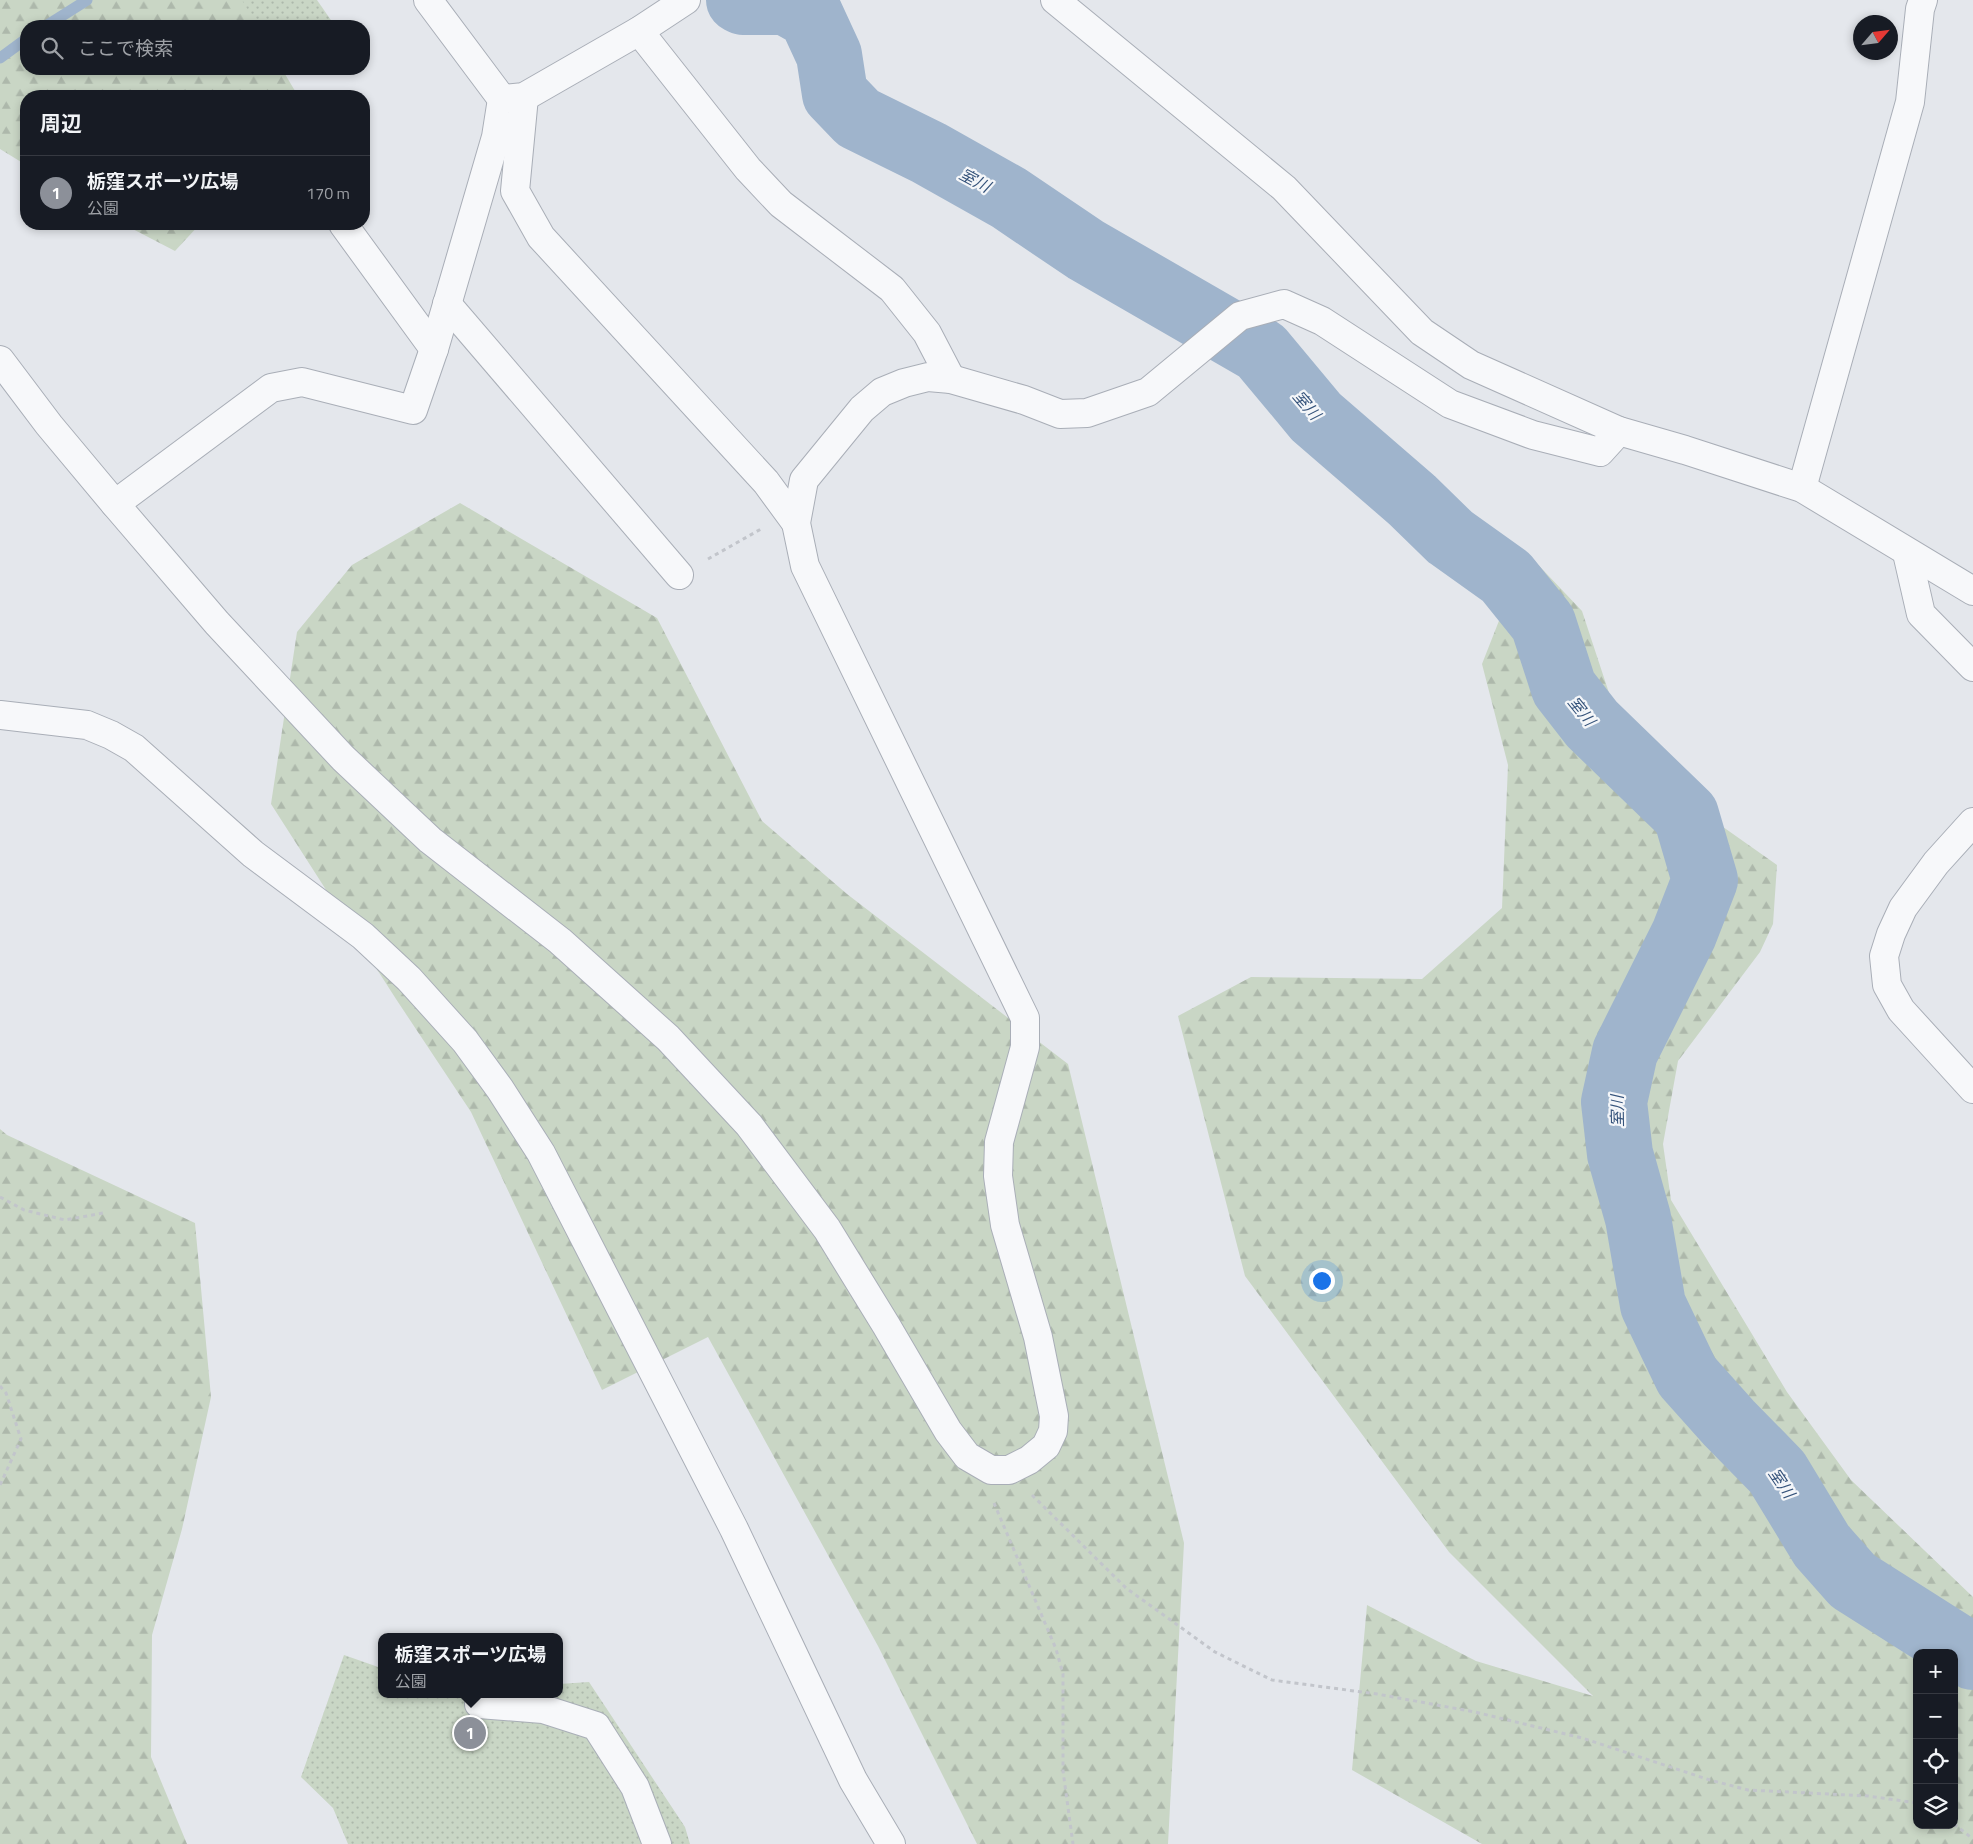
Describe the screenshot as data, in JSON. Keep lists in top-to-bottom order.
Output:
{
  "water": ["室川"],
  "north": "top right",
  "page": {
    "search": "ここで検索",
    "heading": "周辺",
    "list": [
      {
        "mark": "1",
        "name": "栃窪スポーツ広場",
        "note": "公園",
        "value": "170 m"
      }
    ],
    "popup": ["栃窪スポーツ広場", "公園"],
    "map_buttons": ["+", "−"],
    "pins": "1"
  }
}
